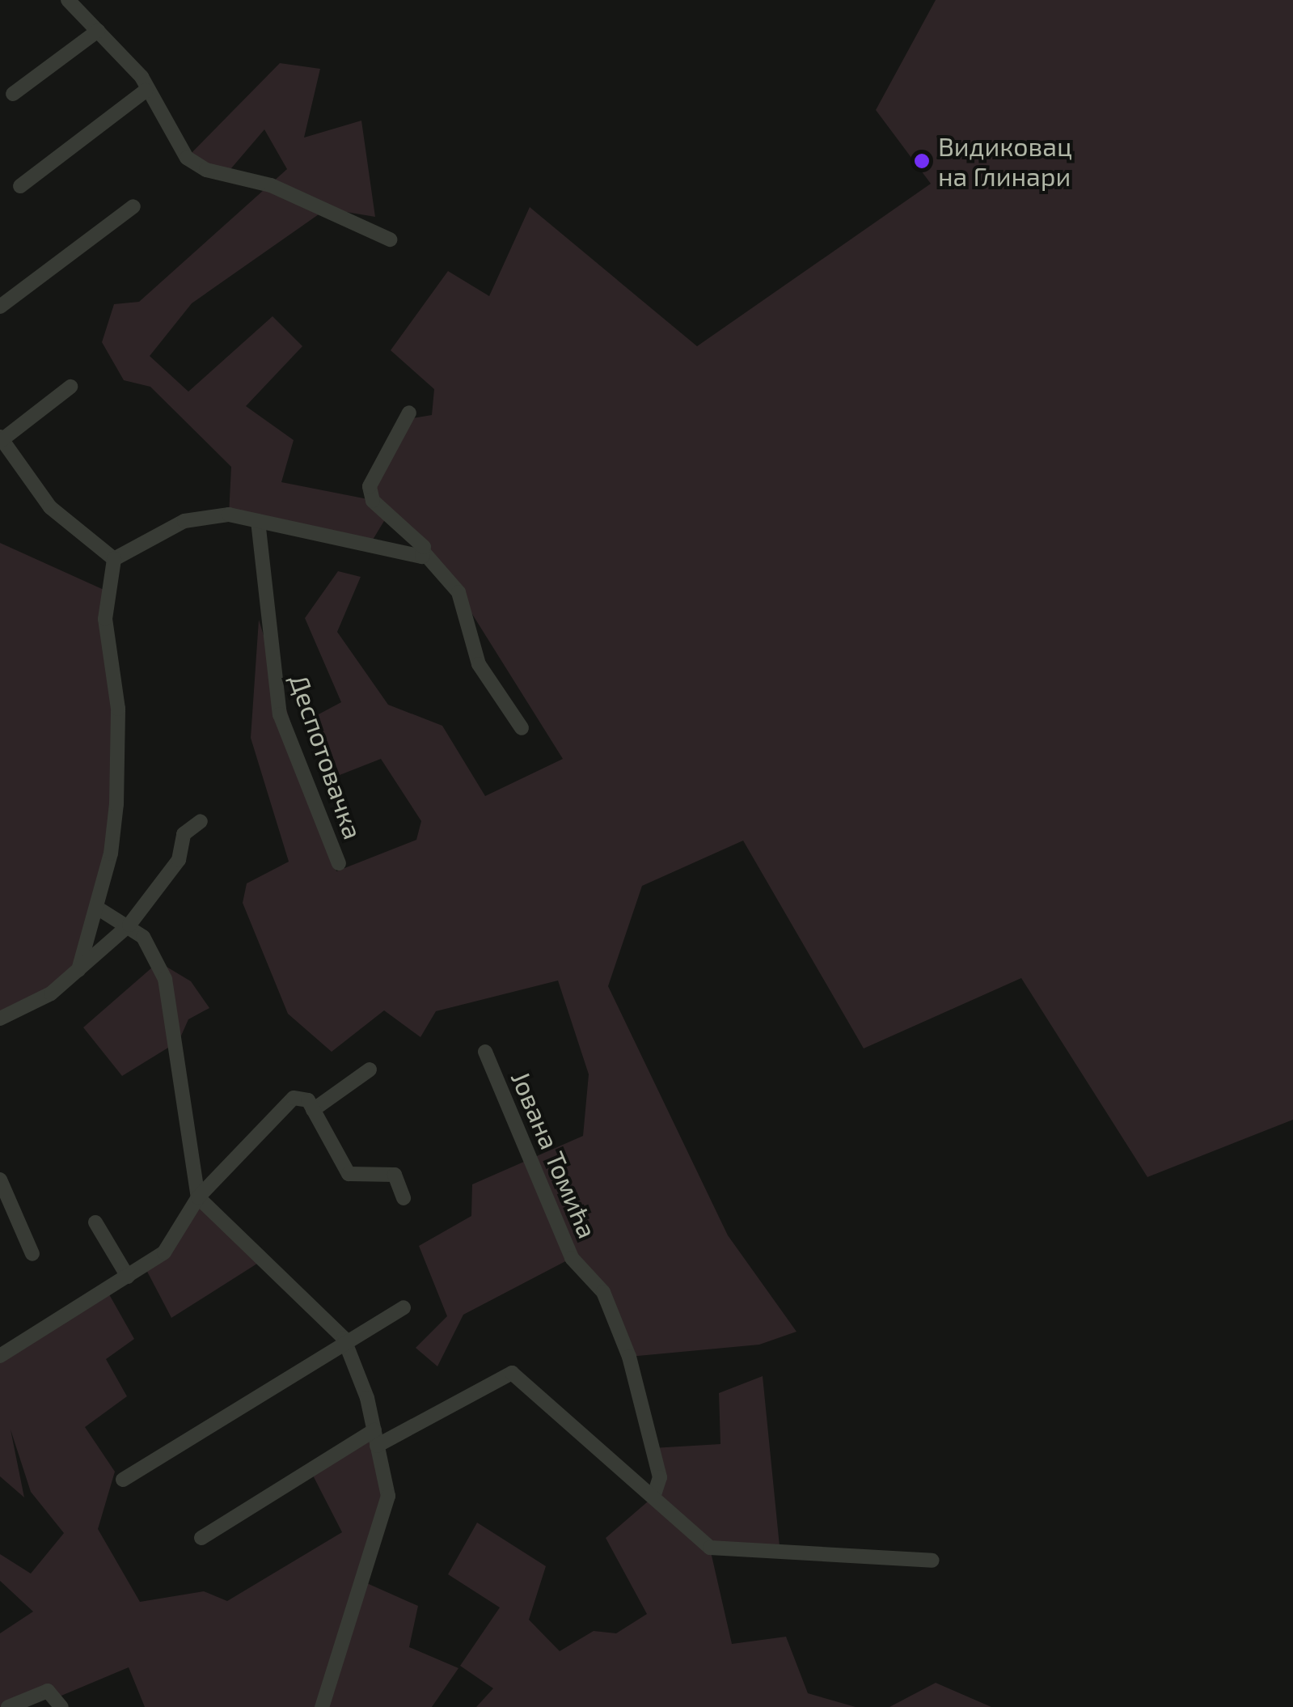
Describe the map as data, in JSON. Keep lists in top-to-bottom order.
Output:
{
  "streets": {
    "street": ["Деспотовачка", "Јована Томића"]
  },
  "places": ["Видиковац на Глинари"]
}
